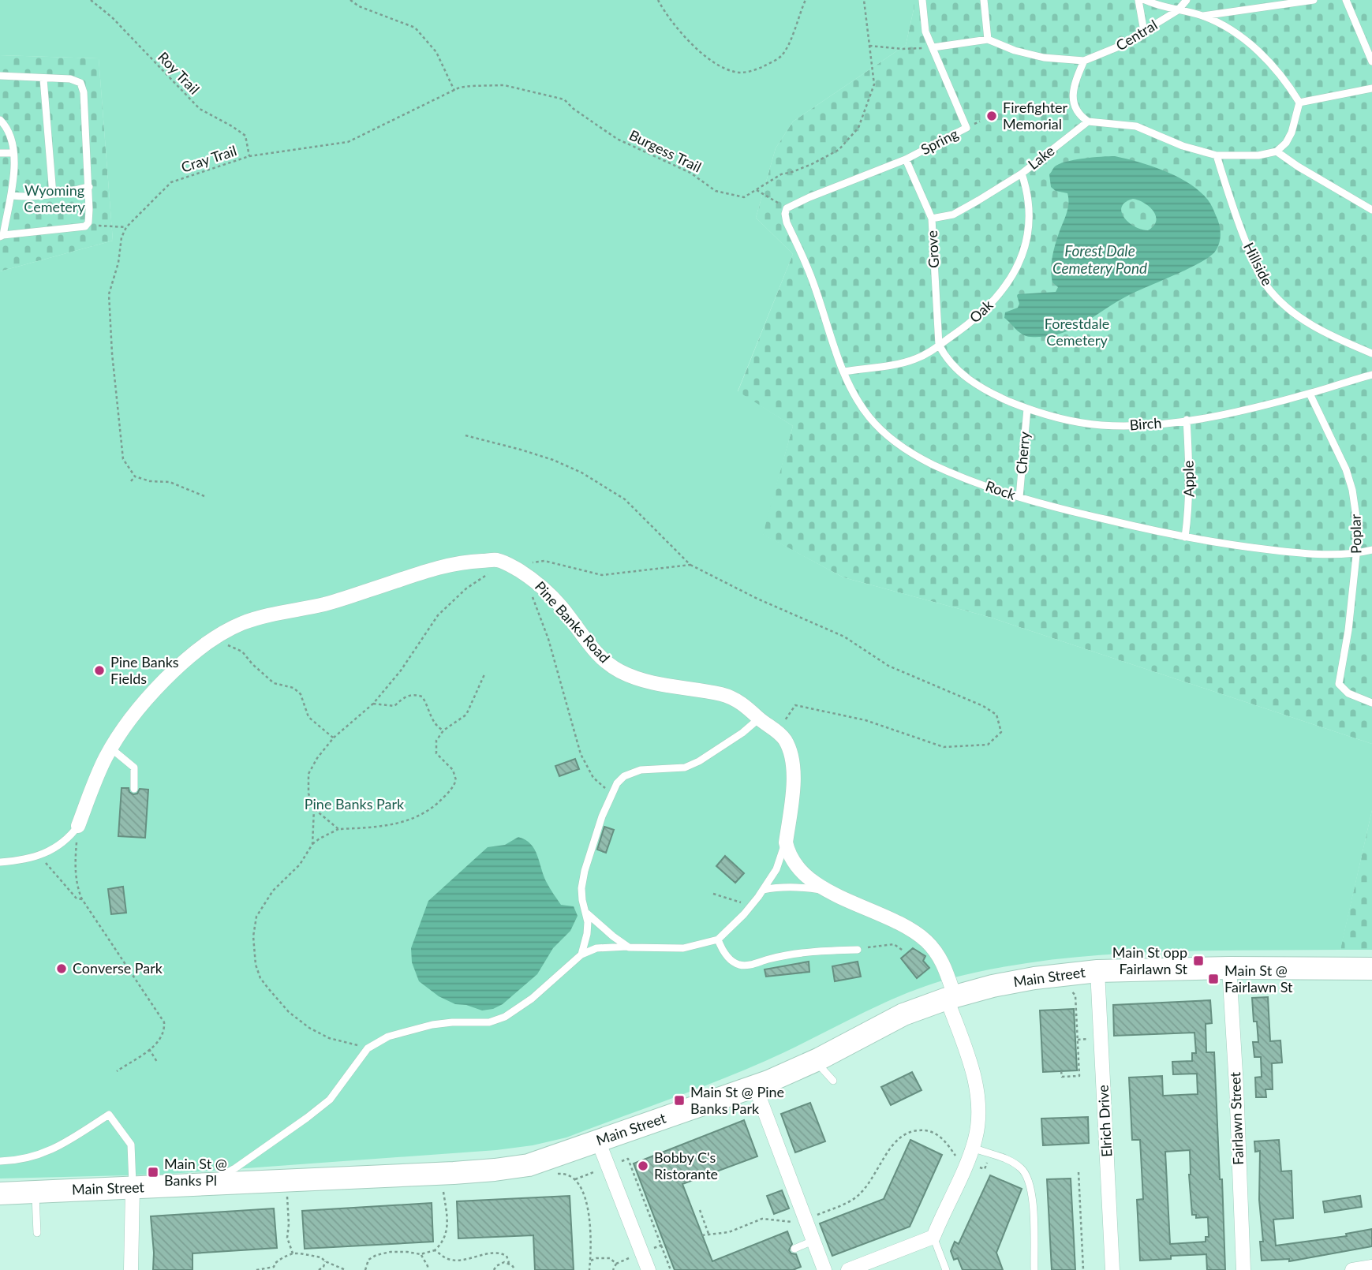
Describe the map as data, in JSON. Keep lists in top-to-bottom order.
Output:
{
  "streets": {
    "main road": ["Main Street"],
    "street": ["Pine Banks Road", "Fairlawn Street", "Elrich Drive"],
    "lane": [
      "Central",
      "Spring",
      "Lake",
      "Grove",
      "Hillside",
      "Oak",
      "Birch",
      "Cherry",
      "Apple",
      "Rock",
      "Poplar"
    ],
    "path": ["Roy Trail", "Burgess Trail", "Cray Trail"]
  },
  "crossings": [
    ["Roy Trail", "Cray Trail"],
    ["Spring", "Grove"],
    ["Spring", "Rock"],
    ["Burgess Trail", "Cray Trail"],
    ["Lake", "Grove"],
    ["Lake", "Oak"],
    ["Grove", "Oak"],
    ["Grove", "Birch"],
    ["Oak", "Birch"],
    ["Oak", "Rock"],
    ["Birch", "Cherry"],
    ["Birch", "Apple"],
    ["Birch", "Poplar"],
    ["Cherry", "Rock"],
    ["Apple", "Rock"],
    ["Rock", "Poplar"],
    ["Main Street", "Fairlawn Street"],
    ["Main Street", "Elrich Drive"]
  ],
  "water": ["Forest Dale Cemetery Pond"],
  "parks": ["Wyoming Cemetery", "Forestdale Cemetery", "Pine Banks Park"],
  "places": {
    "other": [
      "Firefighter Memorial",
      "Pine Banks Fields",
      "Converse Park",
      "Bobby C's Ristorante"
    ],
    "transit": [
      "Main St opp Fairlawn St",
      "Main St @ Fairlawn St",
      "Main St @ Pine Banks Park",
      "Main St @ Banks Pl"
    ]
  }
}
